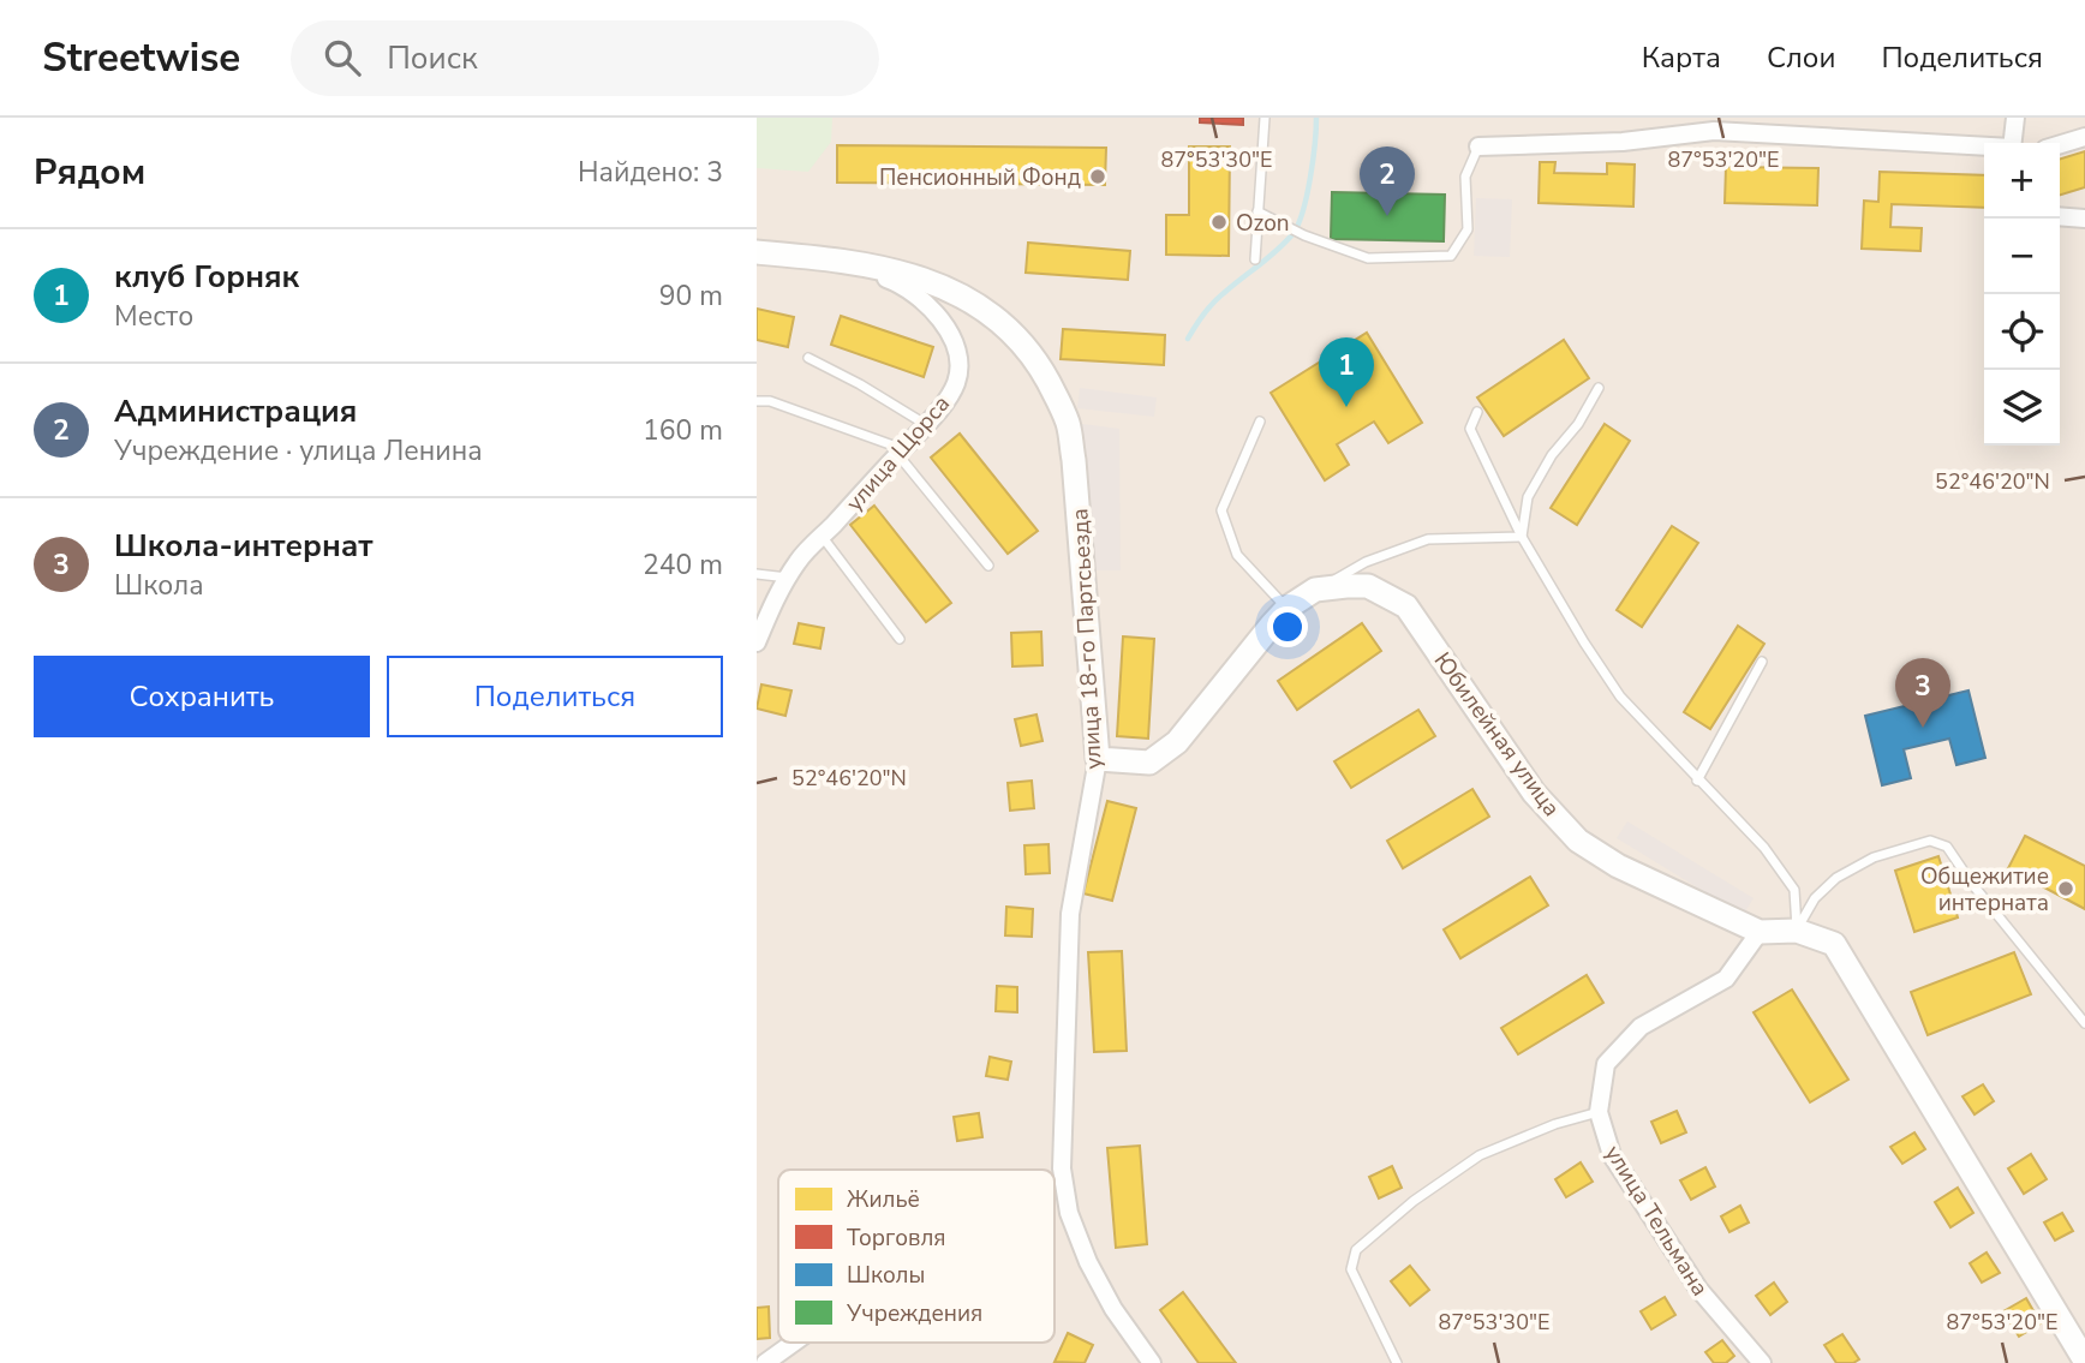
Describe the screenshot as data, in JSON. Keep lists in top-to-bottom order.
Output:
{
  "streets": {
    "street": [
      "улица Щорса",
      "улица 18-го Партсьезда",
      "Юбилейная улица",
      "улица Тельмана"
    ]
  },
  "crossings": [
    ["улица Щорса", "улица 18-го Партсьезда"],
    ["улица 18-го Партсьезда", "Юбилейная улица"],
    ["Юбилейная улица", "улица Тельмана"]
  ],
  "places": ["Пенсионный Фонд", "Ozon", "Общежитие интерната"],
  "legend": [
    "Жильё",
    "Торговля",
    "Школы",
    "Учреждения"
  ],
  "page": {
    "header": "Streetwise",
    "search": "Поиск",
    "nav": ["Карта", "Слои", "Поделиться"],
    "heading": ["Рядом", "Найдено: 3"],
    "map_buttons": ["+", "−"],
    "pins": ["2", "1", "3"],
    "list": [
      {
        "mark": "1",
        "name": "клуб Горняк",
        "note": "Место",
        "value": "90 m"
      },
      {
        "mark": "2",
        "name": "Администрация",
        "note": "Учреждение · улица Ленина",
        "value": "160 m"
      },
      {
        "mark": "3",
        "name": "Школа-интернат",
        "note": "Школа",
        "value": "240 m"
      }
    ],
    "buttons": ["Сохранить", "Поделиться"]
  },
  "coordinates": ["87°53'30\"E", "87°53'20\"E", "52°46'20\"N"]
}
